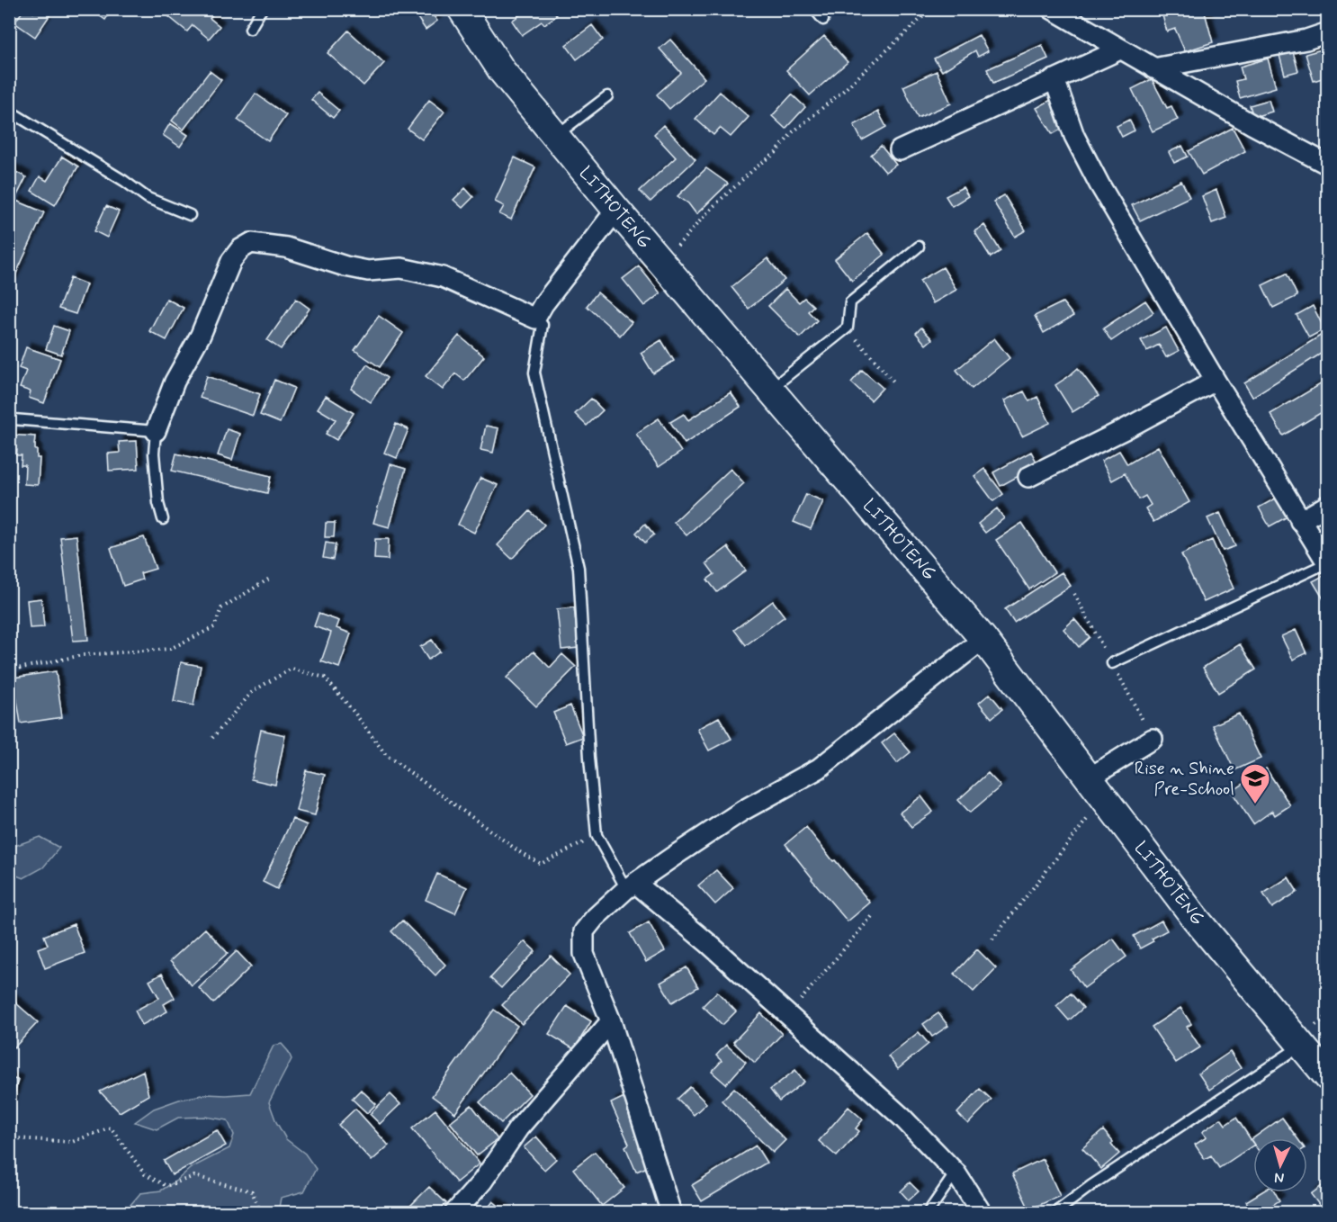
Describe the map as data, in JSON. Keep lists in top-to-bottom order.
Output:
{
  "streets": {
    "main road": ["LITHOTENG"]
  },
  "places": {
    "school or university": ["Rise n Shine Pre-School"]
  },
  "north": "bottom"
}
